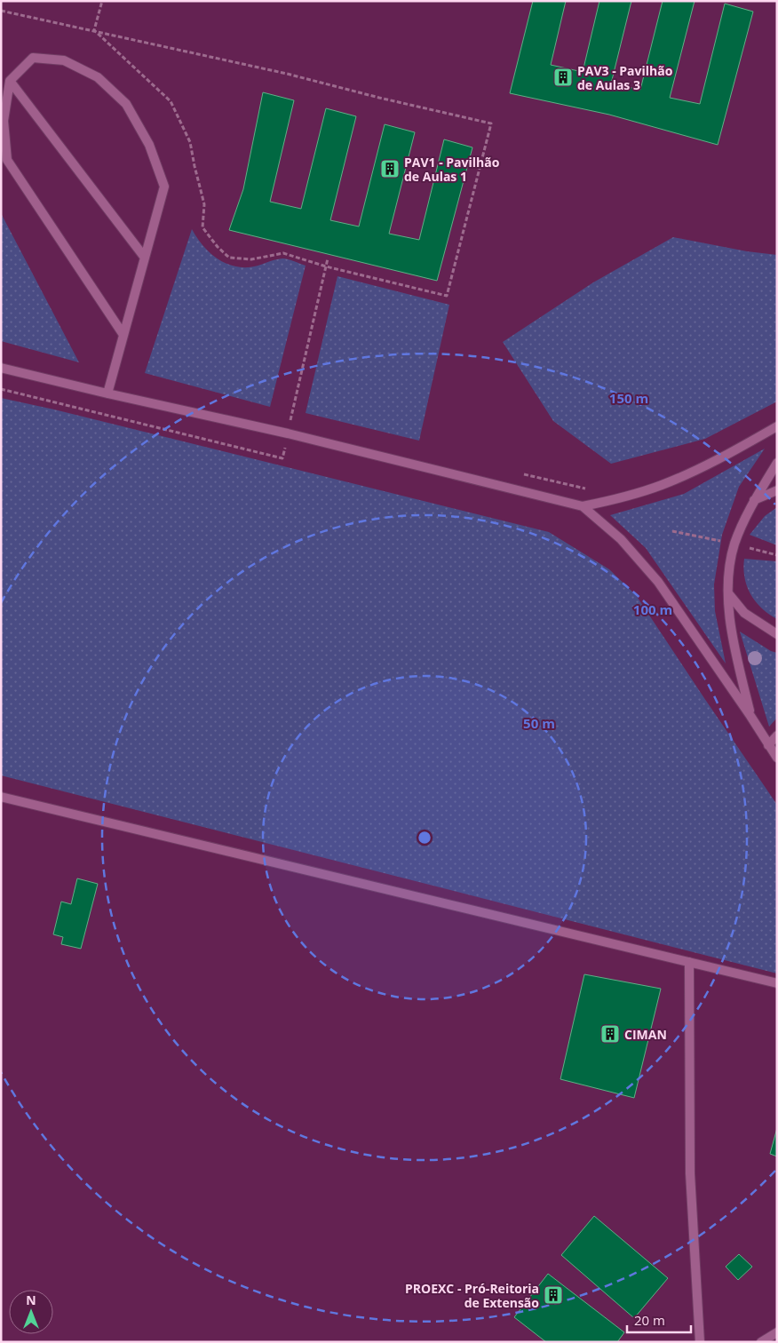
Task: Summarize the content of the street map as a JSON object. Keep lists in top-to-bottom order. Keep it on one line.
{"places":{"building":["PAV3 - Pavilhão de Aulas 3","PAV1 - Pavilhão de Aulas 1","CIMAN","PROEXC - Pró-Reitoria de Extensão"]},"scale_bar":"20 m","north":"top","rings":["150 m","100 m","50 m"]}
